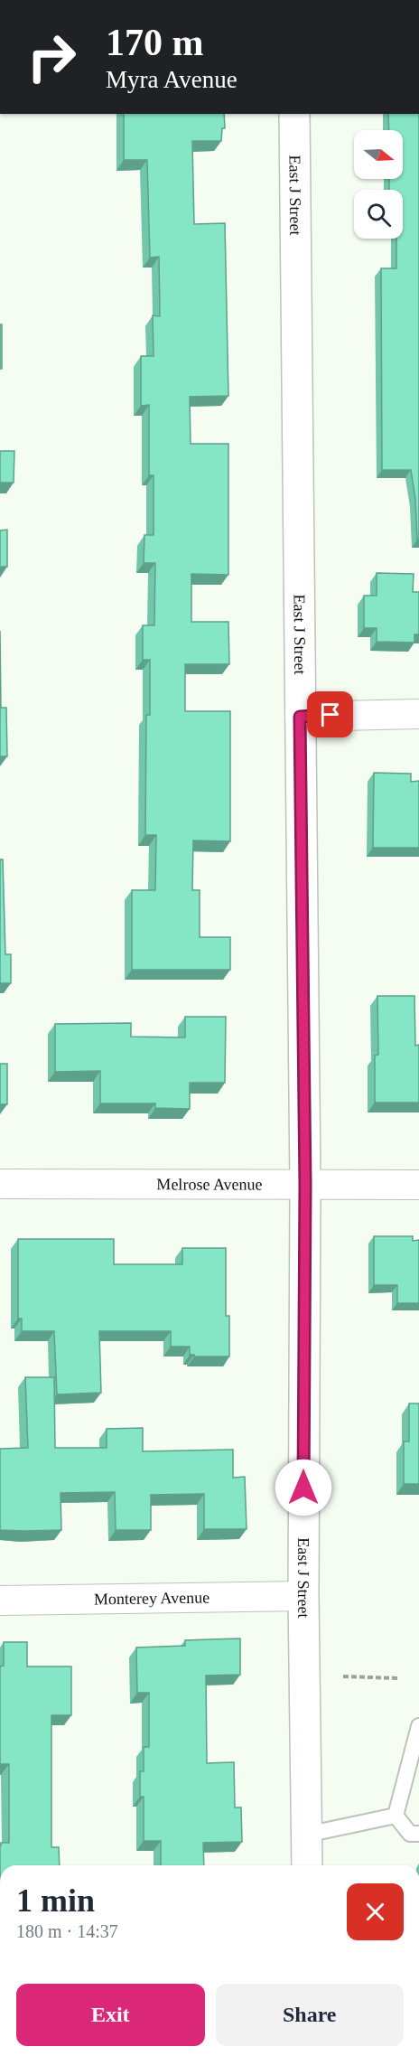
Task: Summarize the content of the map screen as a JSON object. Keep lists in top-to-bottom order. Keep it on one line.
{"streets":{"street":["East J Street","Melrose Avenue","Monterey Avenue"]},"crossings":[["East J Street","Melrose Avenue"],["East J Street","Monterey Avenue"]],"north":"right","page":{"turn":["170 m","Myra Avenue"],"heading":["1 min","180 m · 14:37"],"buttons":["Exit","Share"]}}
